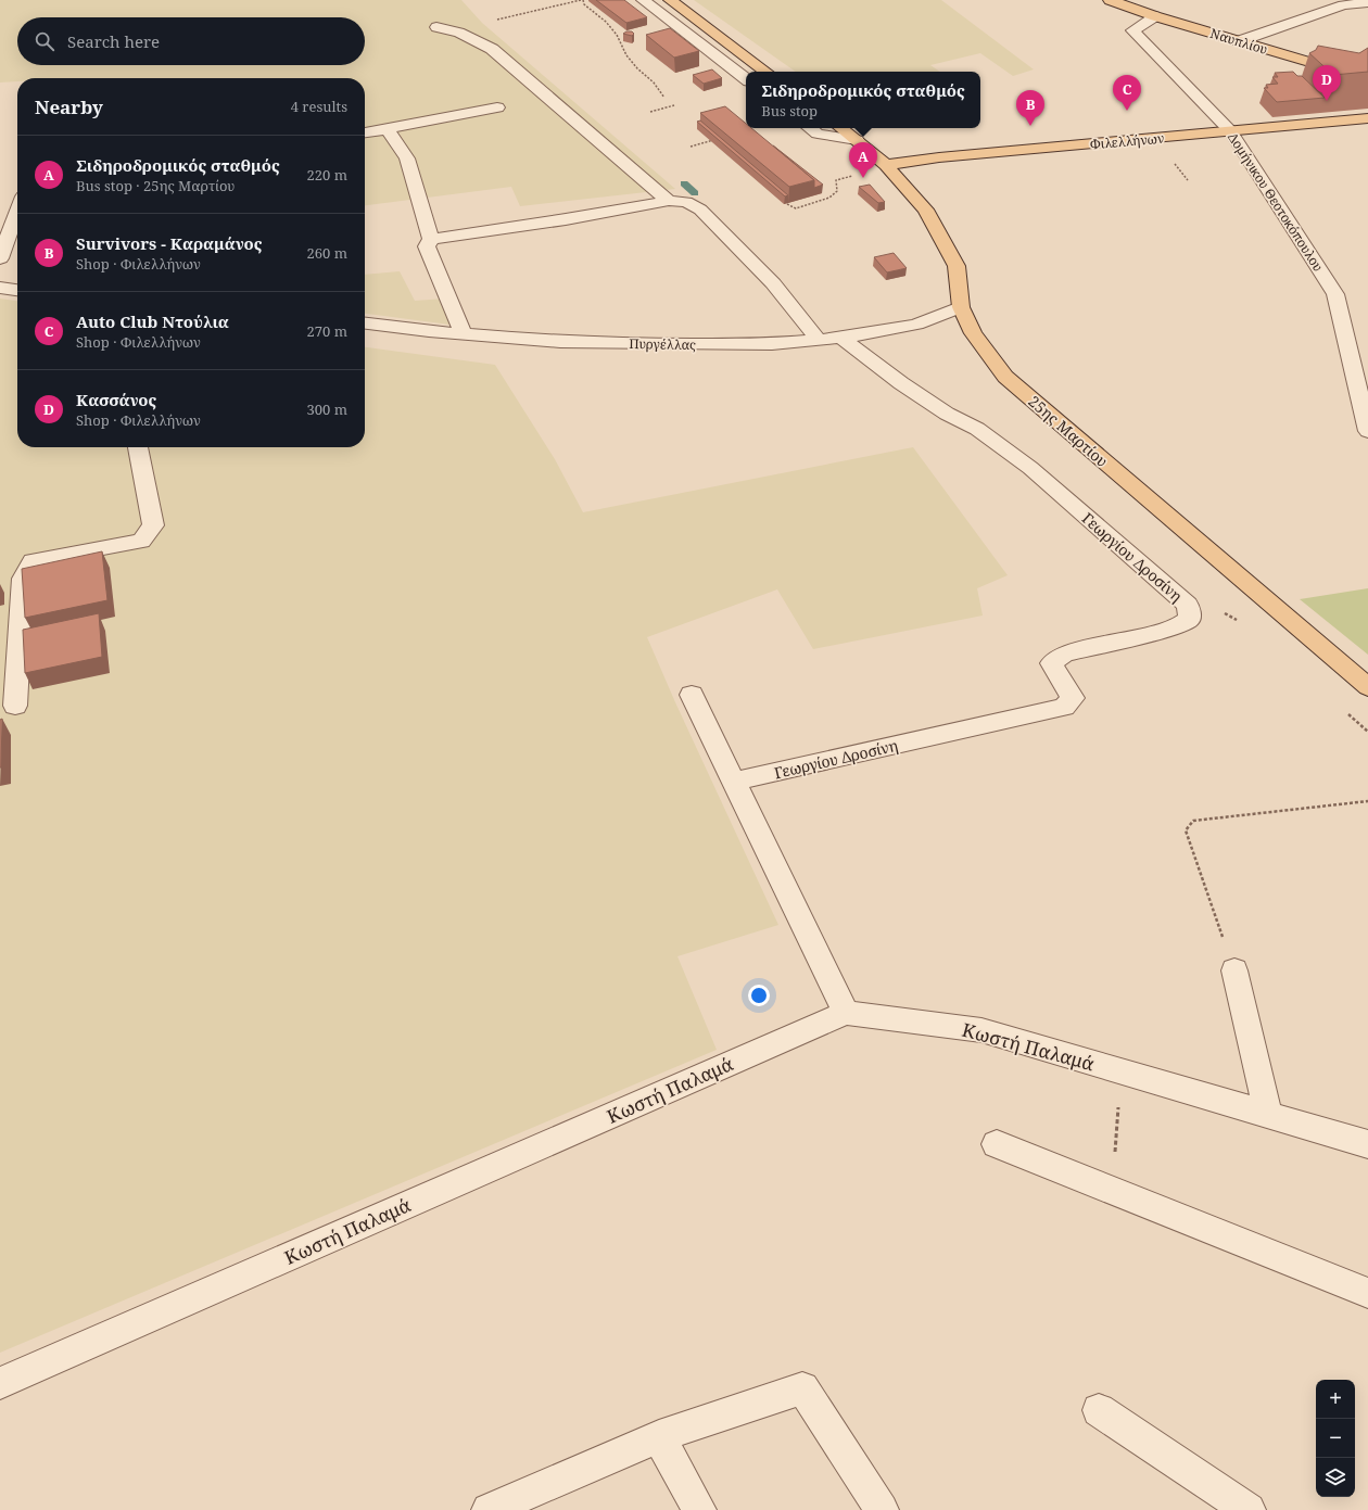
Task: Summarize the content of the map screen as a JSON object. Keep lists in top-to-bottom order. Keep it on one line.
{"streets":{"main road":["Ναυπλίου","Φιλελλήνων","25ης Μαρτίου"],"street":["Δομήνικου Θεοτοκόπουλου","Πυργέλλας","Γεωργίου Δροσίνη","Κωστή Παλαμά"]},"crossings":[["Ναυπλίου","Δομήνικου Θεοτοκόπουλου"],["Φιλελλήνων","Δομήνικου Θεοτοκόπουλου"],["Φιλελλήνων","25ης Μαρτίου"],["Πυργέλλας","25ης Μαρτίου"],["Πυργέλλας","Γεωργίου Δροσίνη"]],"page":{"search":"Search here","pins":["D","C","B","A"],"popup":["Σιδηροδρομικός σταθμός","Bus stop"],"heading":["Nearby","4 results"],"list":[{"mark":"A","name":"Σιδηροδρομικός σταθμός","note":"Bus stop · 25ης Μαρτίου","value":"220 m"},{"mark":"B","name":"Survivors - Καραμάνος","note":"Shop · Φιλελλήνων","value":"260 m"},{"mark":"C","name":"Auto Club Ντούλια","note":"Shop · Φιλελλήνων","value":"270 m"},{"mark":"D","name":"Κασσάνος","note":"Shop · Φιλελλήνων","value":"300 m"}],"map_buttons":["+","−"]}}
